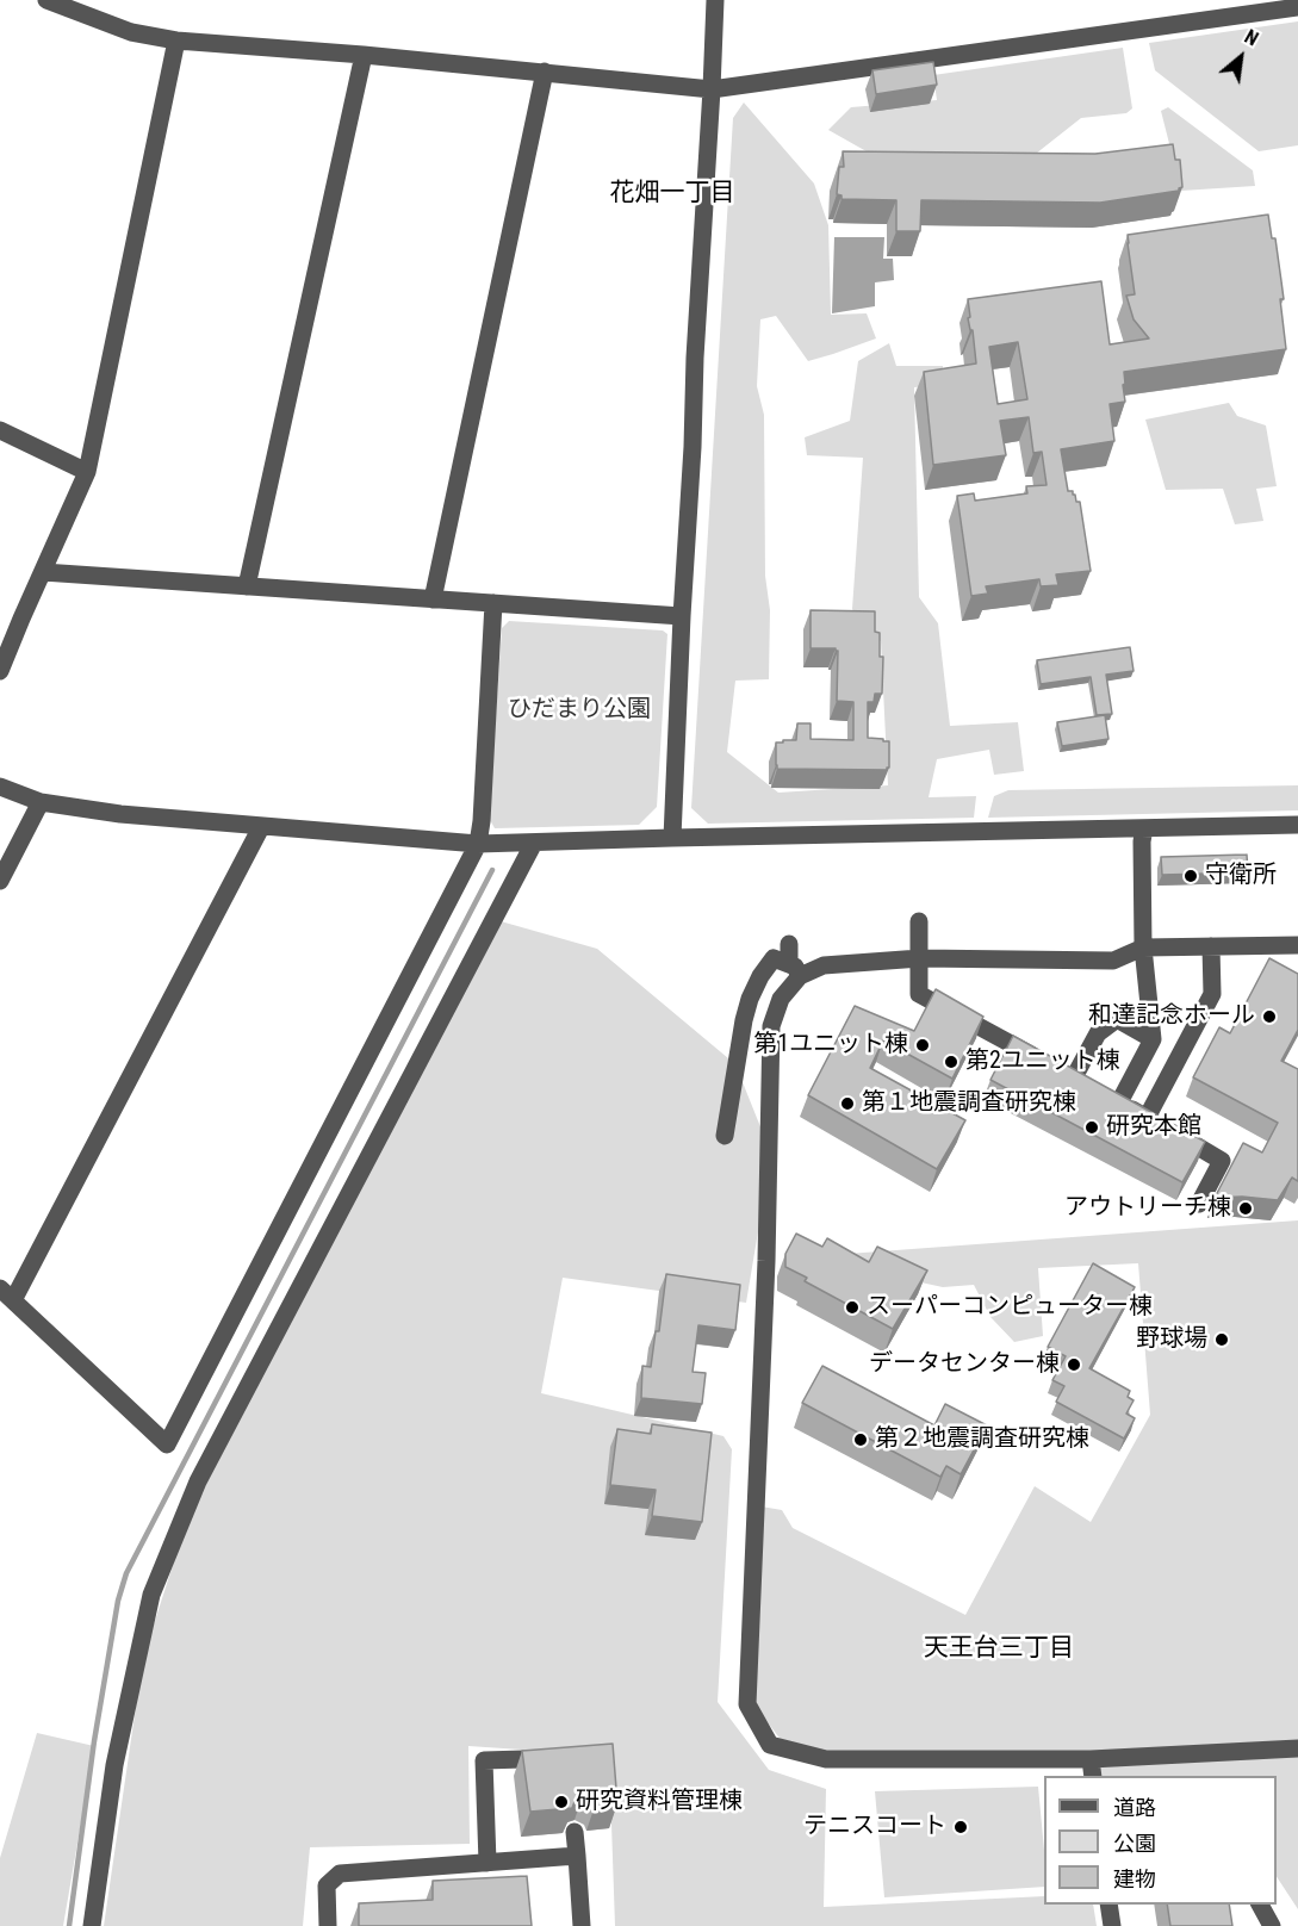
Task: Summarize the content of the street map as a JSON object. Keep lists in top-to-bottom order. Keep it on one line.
{"districts":["花畑一丁目","天王台三丁目"],"parks":["ひだまり公園"],"places":["守衛所","和達記念ホール","第1ユニット棟","第2ユニット棟","第１地震調査研究棟","研究本館","アウトリーチ棟","スーパーコンピューター棟","野球場","データセンター棟","第２地震調査研究棟","研究資料管理棟","テニスコート"],"legend":["道路","公園","建物"],"north":"top right"}
